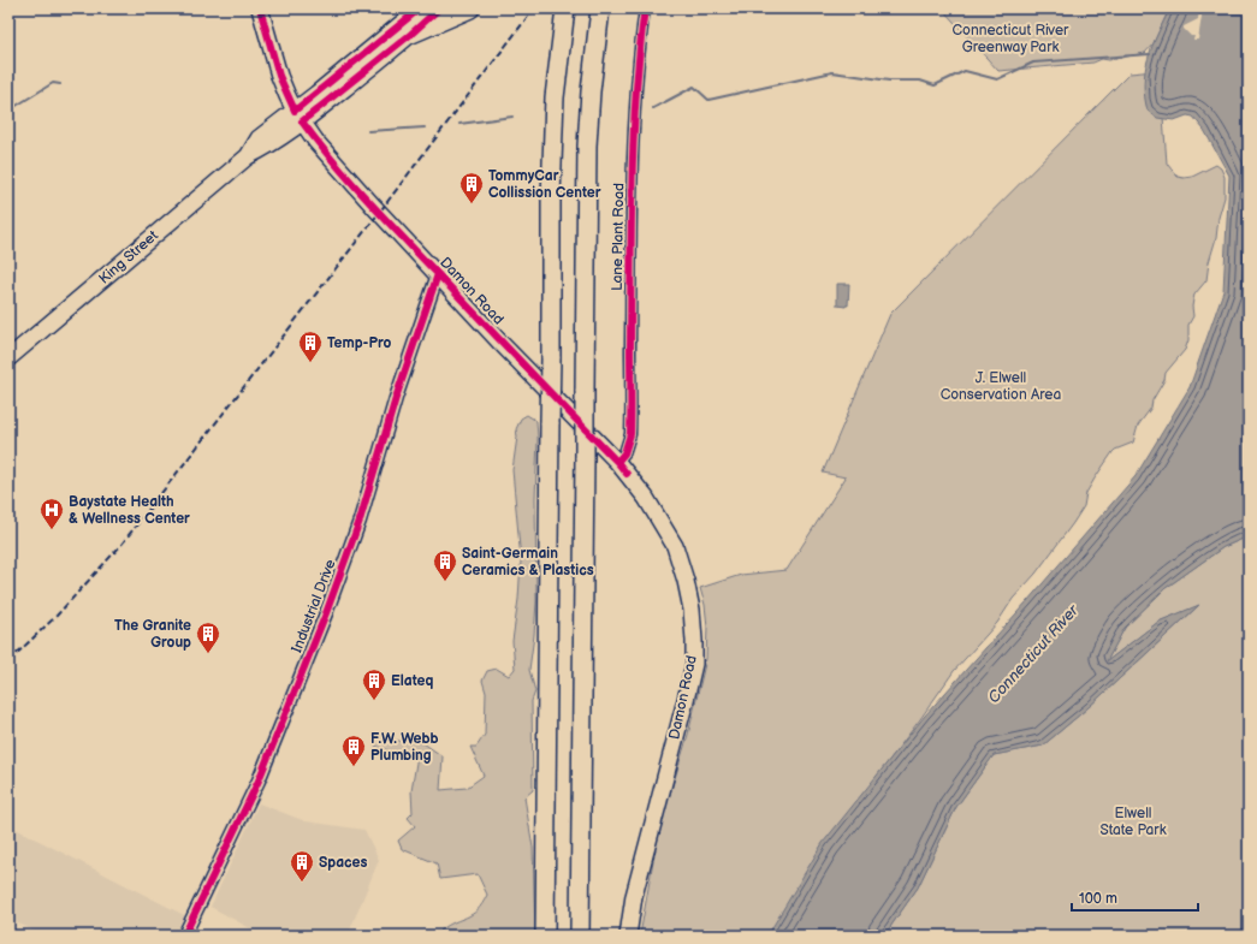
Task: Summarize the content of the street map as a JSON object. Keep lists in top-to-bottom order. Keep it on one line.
{"streets":{"main road":["King Street","Damon Road"],"street":["Lane Plant Road","Industrial Drive"]},"crossings":[["Lane Plant Road","Damon Road"],["King Street","Damon Road"],["Damon Road","Industrial Drive"]],"water":["Connecticut River"],"parks":["Connecticut River Greenway Park","J. Elwell Conservation Area","Elwell State Park"],"places":{"building":["TommyCar Collission Center","Temp-Pro","Saint-Germain Ceramics & Plastics","The Granite Group","Elateq","F.W. Webb Plumbing","Spaces"],"hospital":["Baystate Health & Wellness Center"]},"scale_bar":"100 m"}
